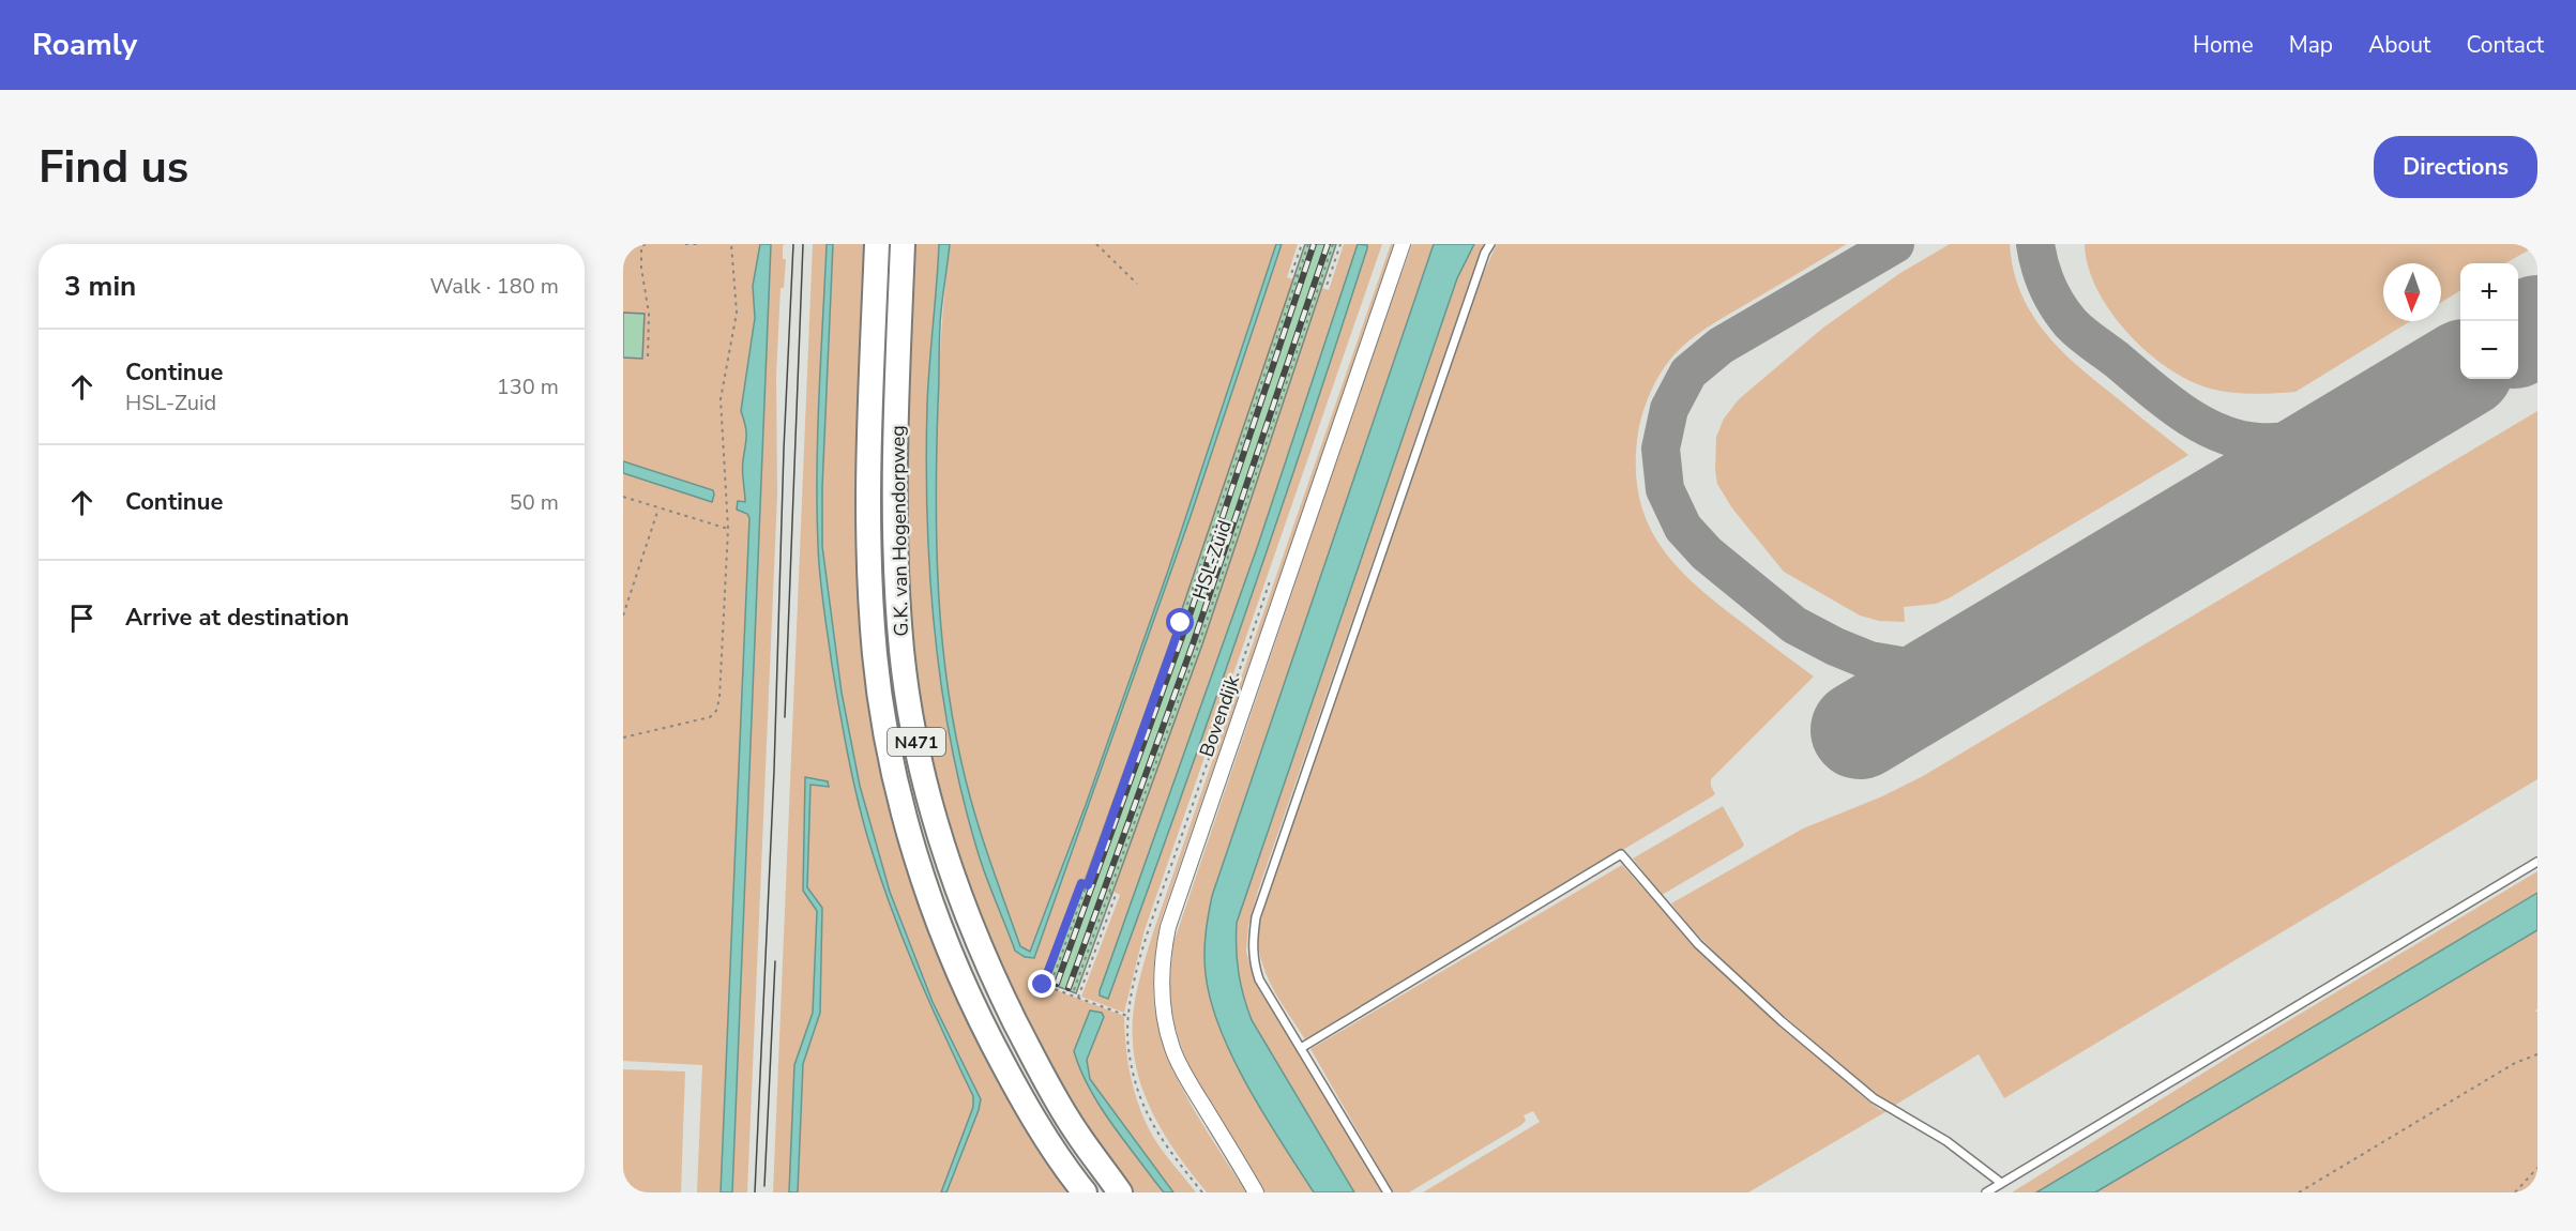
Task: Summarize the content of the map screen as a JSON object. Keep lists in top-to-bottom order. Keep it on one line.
{"streets":{"main road":["G.K. van Hogendorpweg","N471"],"street":["Bovendijk"],"path":["HSL-Zuid"]},"north":"bottom","page":{"header":"Roamly","nav":["Home","Map","About","Contact"],"buttons":"Directions","title":"Find us","heading":["3 min","Walk · 180 m"],"map_buttons":["+","−"],"list":[["Continue","HSL-Zuid","130 m"],["Continue","50 m"],"Arrive at destination"]}}
